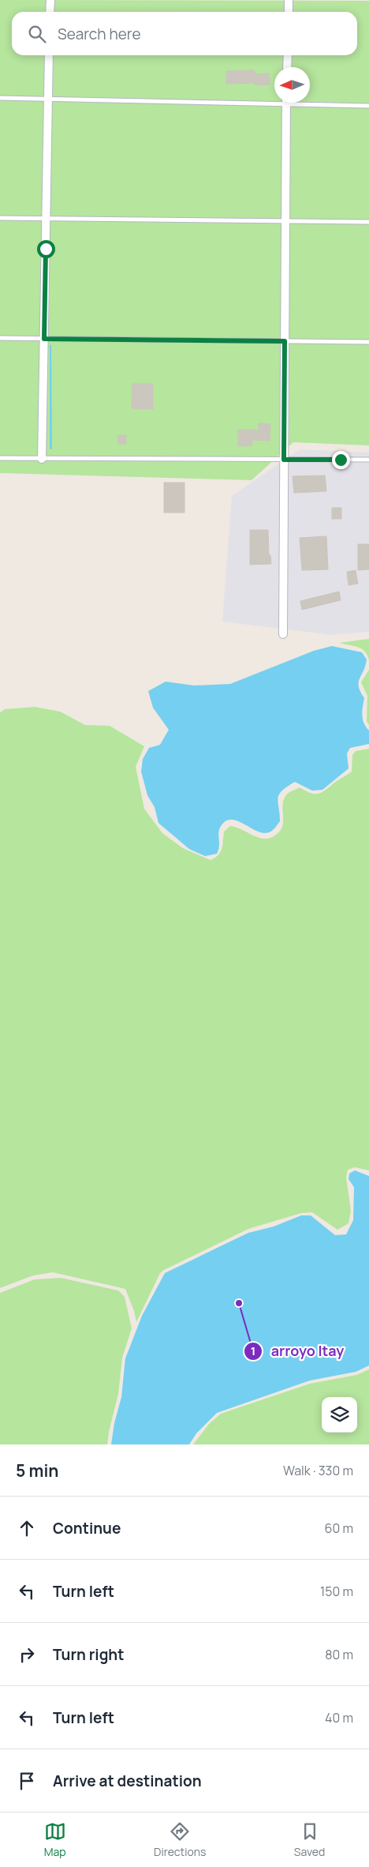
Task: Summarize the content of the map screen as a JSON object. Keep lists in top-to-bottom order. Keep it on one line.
{"places":["arroyo Itay"],"north":"left","page":{"search":"Search here","heading":["5 min","Walk · 330 m"],"list":[["Continue","60 m"],["Turn left","150 m"],["Turn right","80 m"],["Turn left","40 m"],"Arrive at destination"],"nav":["Map","Directions","Saved"]}}
